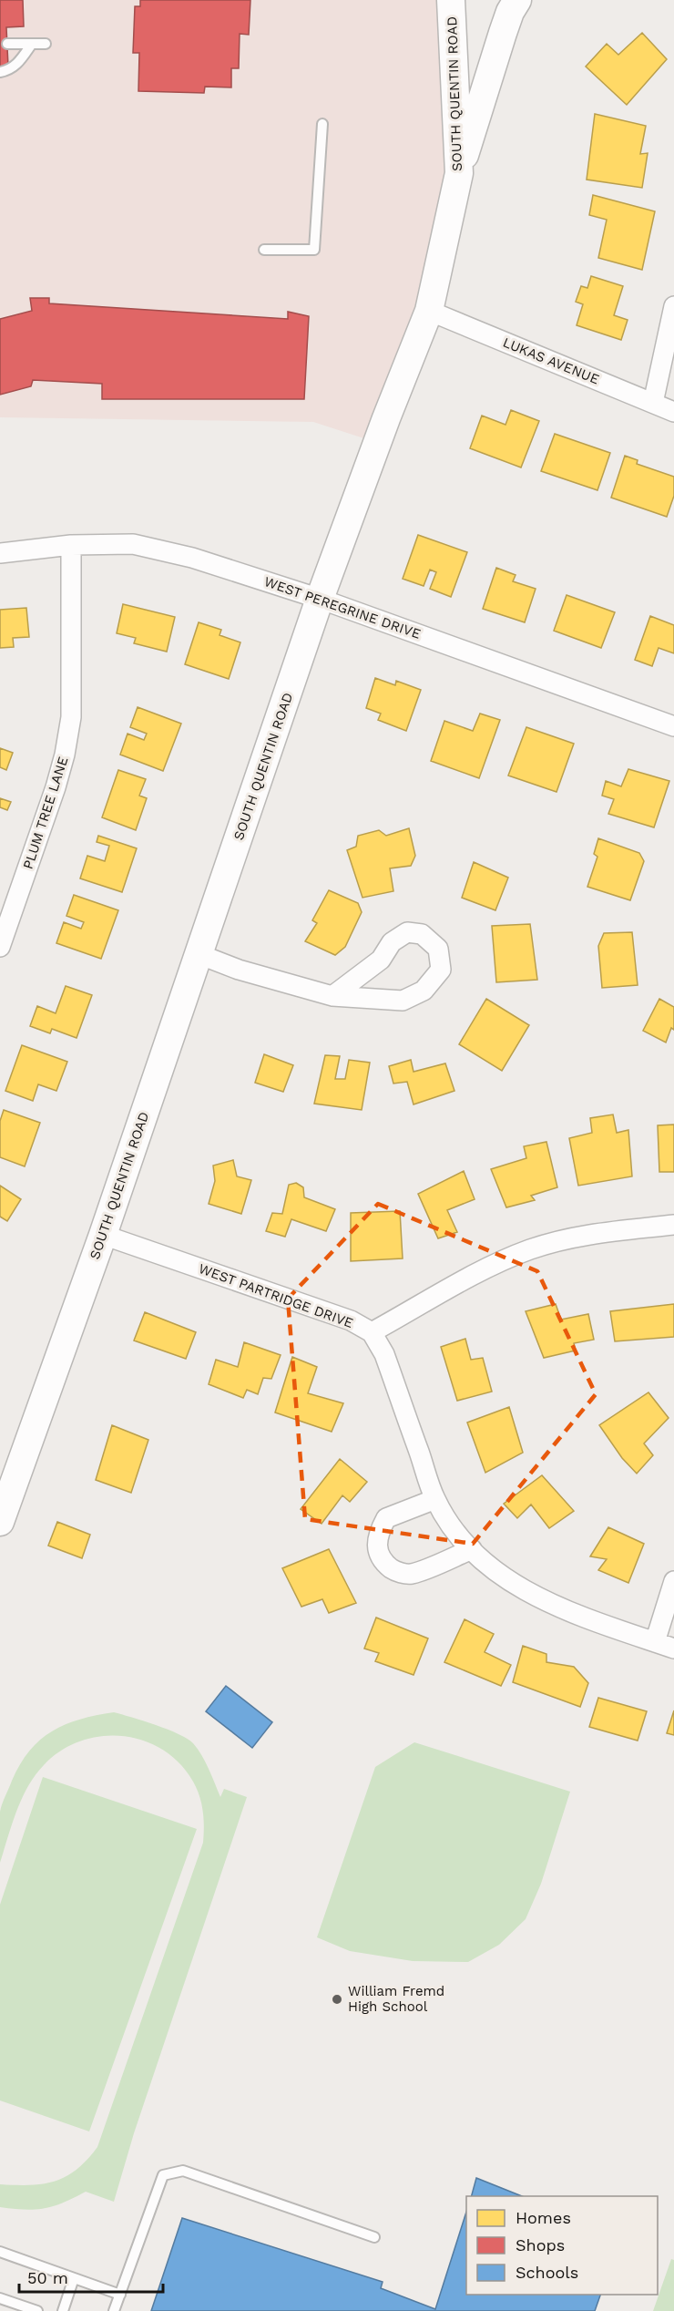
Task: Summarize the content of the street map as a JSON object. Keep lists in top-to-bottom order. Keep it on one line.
{"streets":{"main road":["SOUTH QUENTIN ROAD"],"street":["LUKAS AVENUE","WEST PEREGRINE DRIVE","PLUM TREE LANE","WEST PARTRIDGE DRIVE"]},"crossings":[["SOUTH QUENTIN ROAD","LUKAS AVENUE"],["SOUTH QUENTIN ROAD","WEST PEREGRINE DRIVE"],["SOUTH QUENTIN ROAD","WEST PARTRIDGE DRIVE"],["WEST PEREGRINE DRIVE","PLUM TREE LANE"]],"places":["William Fremd High School"],"legend":["Homes","Shops","Schools"],"scale_bar":"50 m"}
